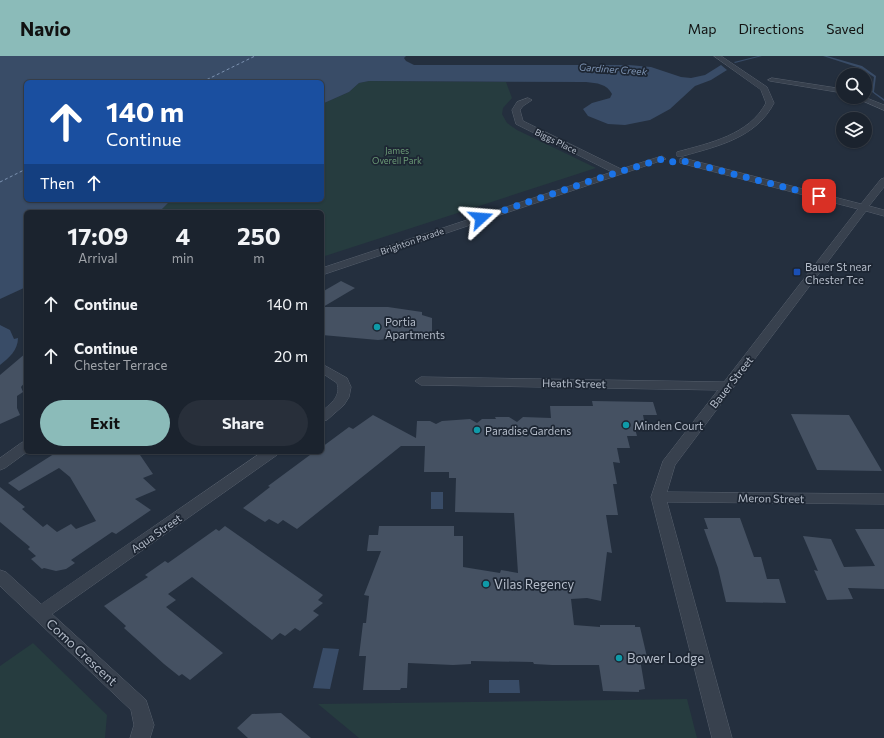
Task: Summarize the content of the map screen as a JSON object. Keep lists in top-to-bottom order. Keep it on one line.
{"streets":{"street":["Biggs Place","Brighton Parade","Bauer Street","Heath Street","Meron Street","Aqua Street","Como Crescent"]},"crossings":[["Biggs Place","Brighton Parade"],["Bauer Street","Heath Street"],["Bauer Street","Meron Street"],["Aqua Street","Como Crescent"]],"water":["Gardiner Creek"],"parks":["James Overell Park"],"places":{"transit":["Bauer St near Chester Tce"],"other":["Portia Apartments","Minden Court","Paradise Gardens","Vilas Regency","Bower Lodge"]},"page":{"header":"Navio","nav":["Map","Directions","Saved"],"turn":["140 m","Continue"],"then":"Then","eta":["17:09","Arrival","4","min","250","m"],"list":[{"name":"Continue","value":"140 m"},{"name":"Continue","note":"Chester Terrace","value":"20 m"}],"buttons":["Exit","Share"]}}
